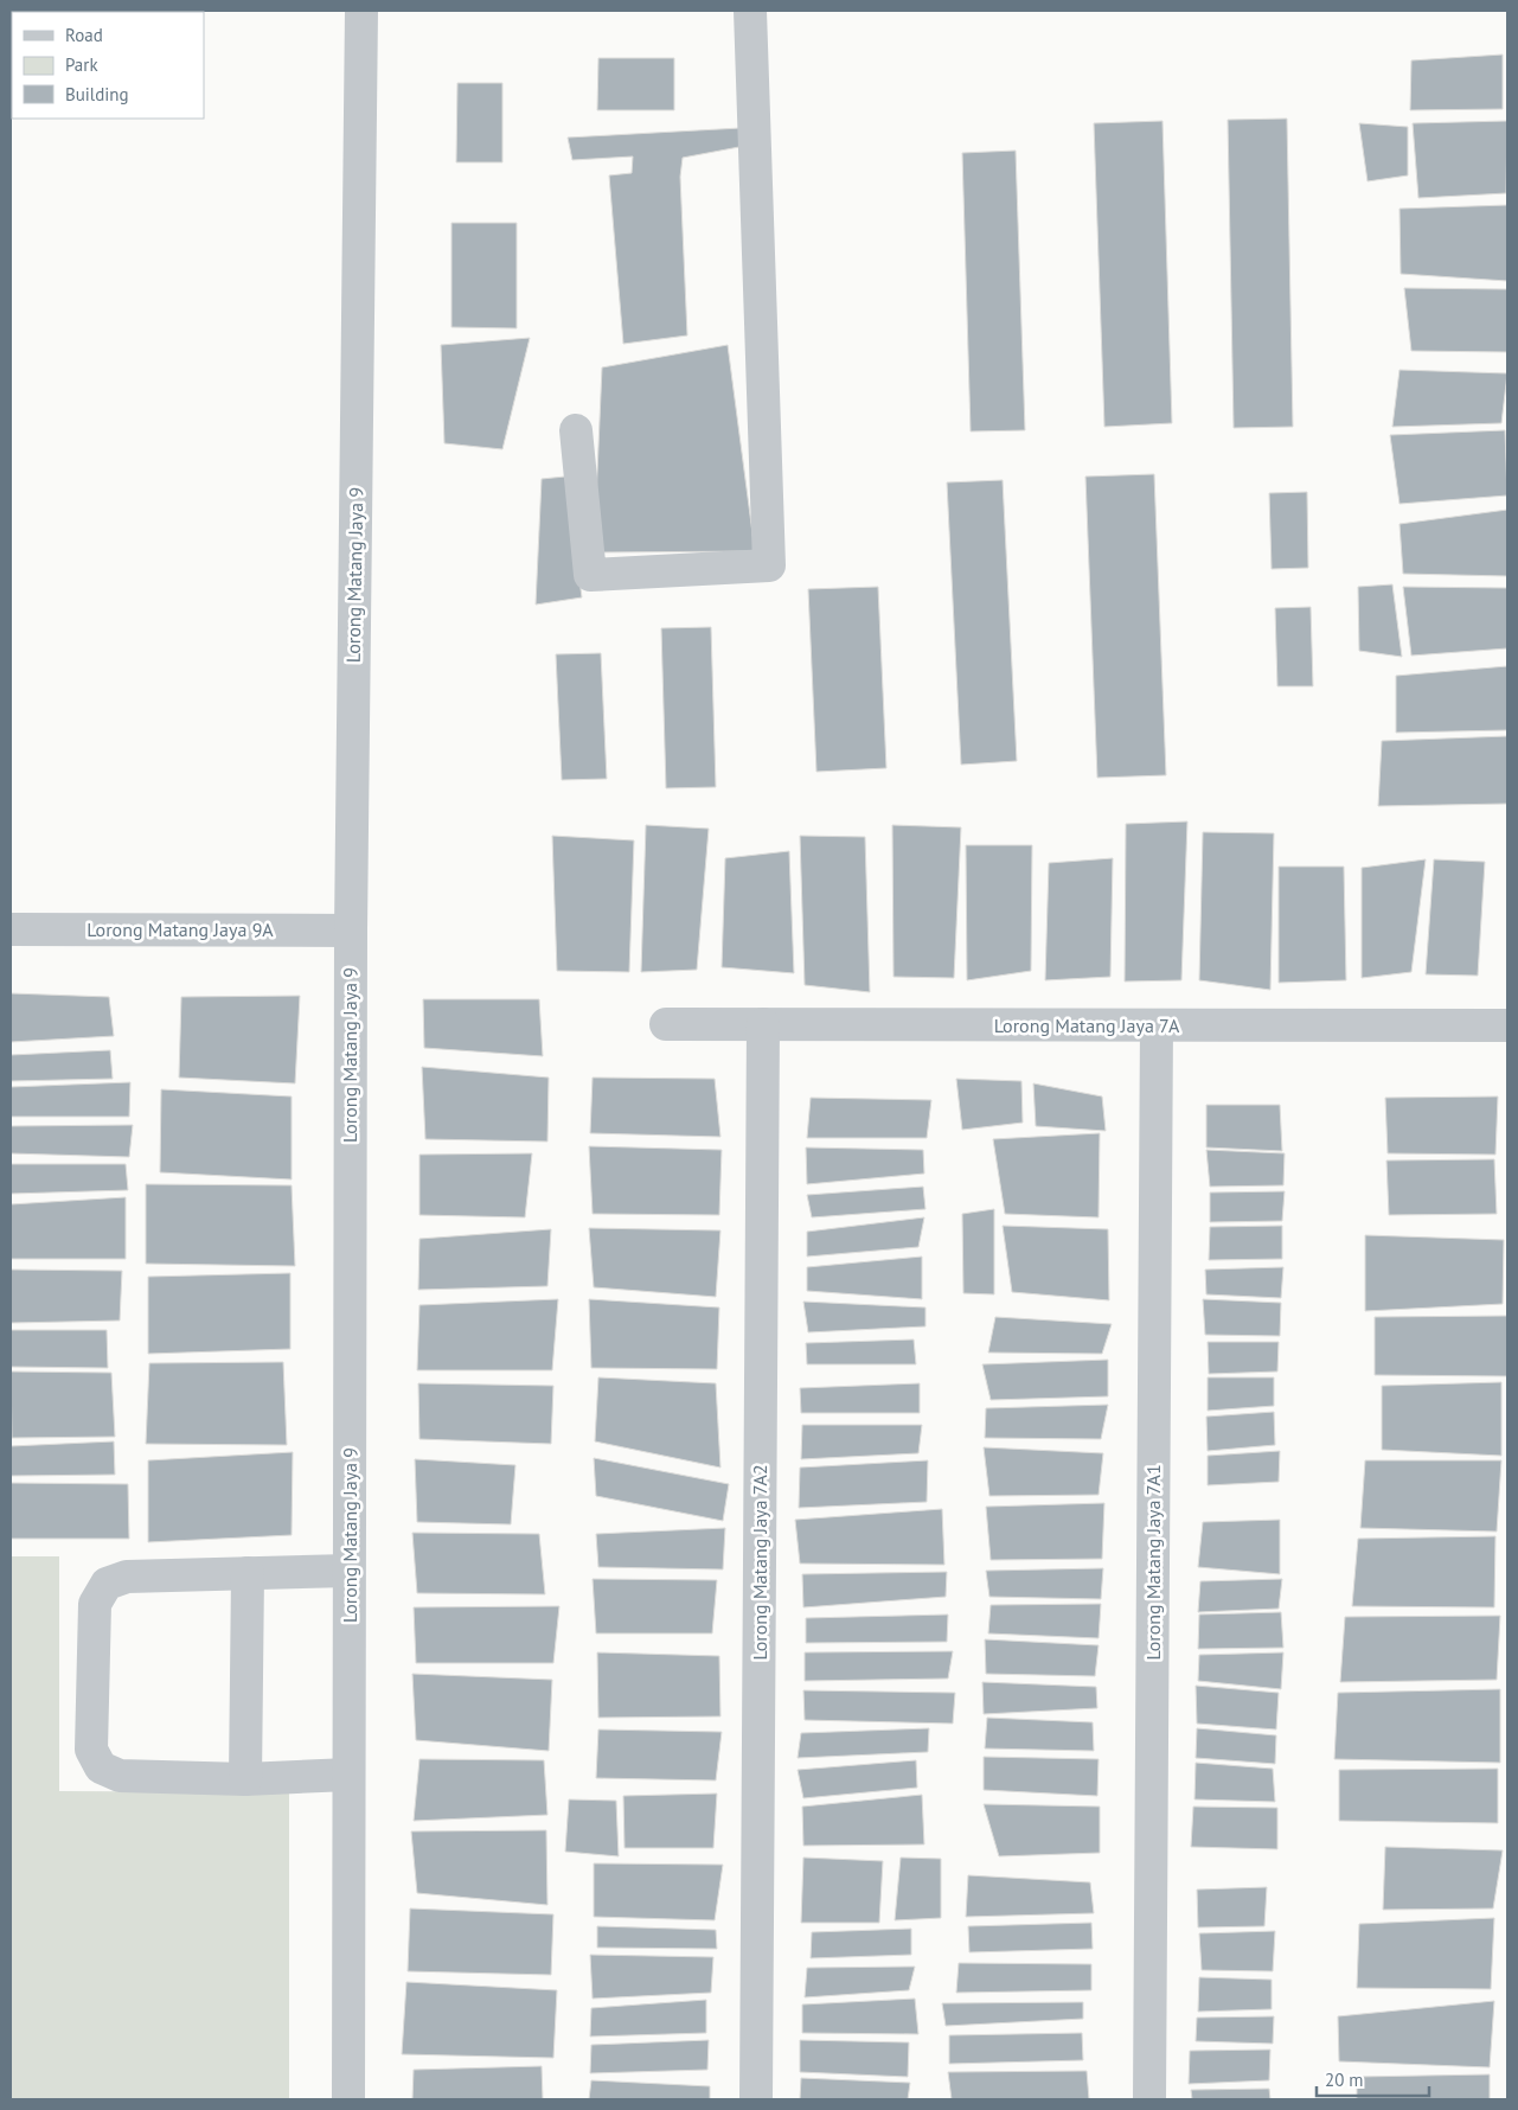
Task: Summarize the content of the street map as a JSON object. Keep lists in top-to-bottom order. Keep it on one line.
{"streets":{"street":["Lorong Matang Jaya 9","Lorong Matang Jaya 9A","Lorong Matang Jaya 7A","Lorong Matang Jaya 7A2","Lorong Matang Jaya 7A1"]},"crossings":[["Lorong Matang Jaya 9","Lorong Matang Jaya 9A"],["Lorong Matang Jaya 7A","Lorong Matang Jaya 7A2"],["Lorong Matang Jaya 7A","Lorong Matang Jaya 7A1"]],"legend":["Road","Park","Building"],"scale_bar":"20 m"}
